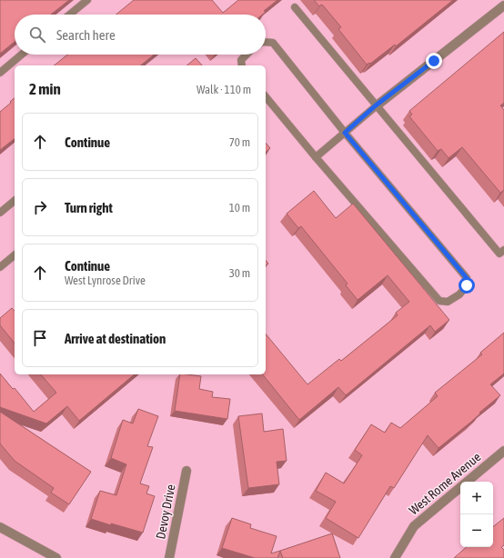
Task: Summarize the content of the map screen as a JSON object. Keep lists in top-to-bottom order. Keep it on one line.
{"streets":{"street":["West Rome Avenue","Devoy Drive"]},"page":{"search":"Search here","heading":["2 min","Walk · 110 m"],"list":[["Continue","70 m"],["Turn right","10 m"],["Continue","West Lynrose Drive","30 m"],"Arrive at destination"],"map_buttons":["+","−"]}}
